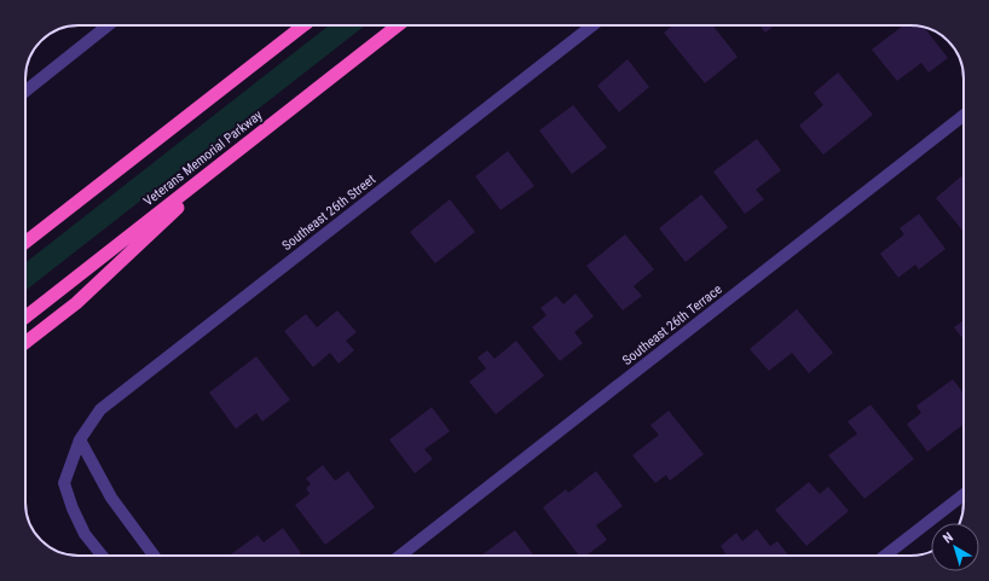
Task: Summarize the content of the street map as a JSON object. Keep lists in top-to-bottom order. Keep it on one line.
{"streets":{"highway":["Veterans Memorial Parkway"],"street":["Southeast 26th Street","Southeast 26th Terrace"]},"north":"top left"}
